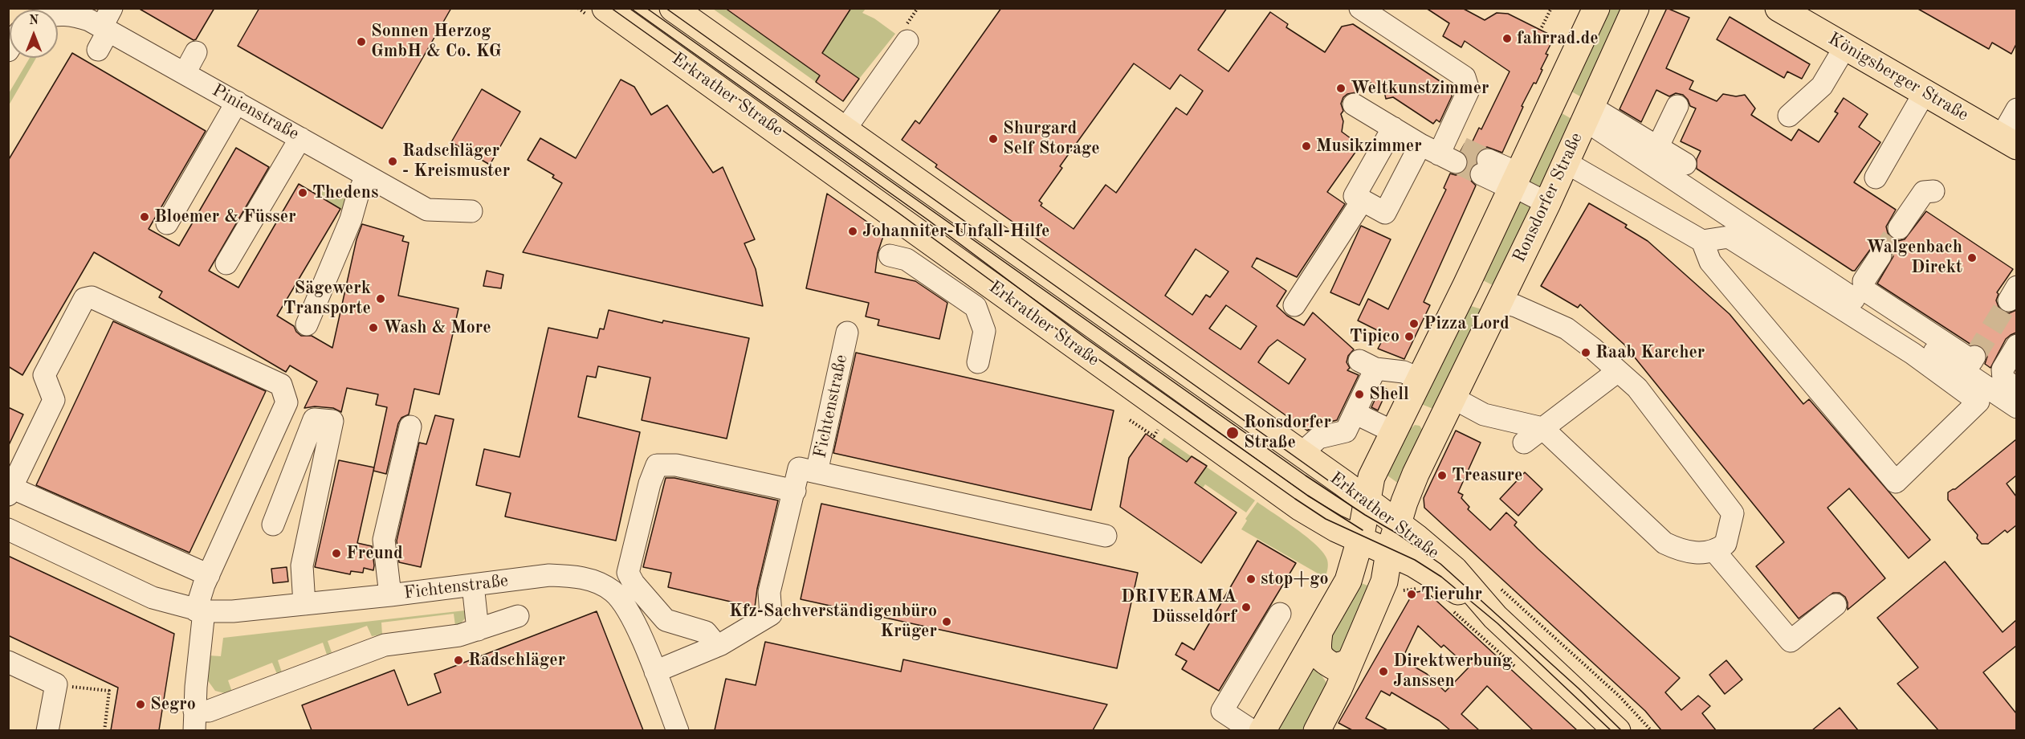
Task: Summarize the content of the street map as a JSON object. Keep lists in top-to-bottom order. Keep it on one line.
{"streets":{"main road":["Königsberger Straße","Erkrather Straße","Ronsdorfer Straße"],"street":["Pinienstraße","Fichtenstraße"]},"crossings":[["Erkrather Straße","Ronsdorfer Straße"]],"places":["fahrrad.de","Sonnen Herzog GmbH & Co. KG","Weltkunstzimmer","Shurgard Self Storage","Musikzimmer","Radschläger - Kreismuster","Thedens","Bloemer & Füsser","Johanniter-Unfall-Hilfe","Walgenbach Direkt","Sägewerk Transporte","Pizza Lord","Wash & More","Tipico","Raab Karcher","Shell","Ronsdorfer Straße","Treasure","Freund","stop+go","Tieruhr","DRIVERAMA Düsseldorf","Kfz-Sachverständigenbüro Krüger","Radschläger","Direktwerbung Janssen","Segro"],"north":"top"}
